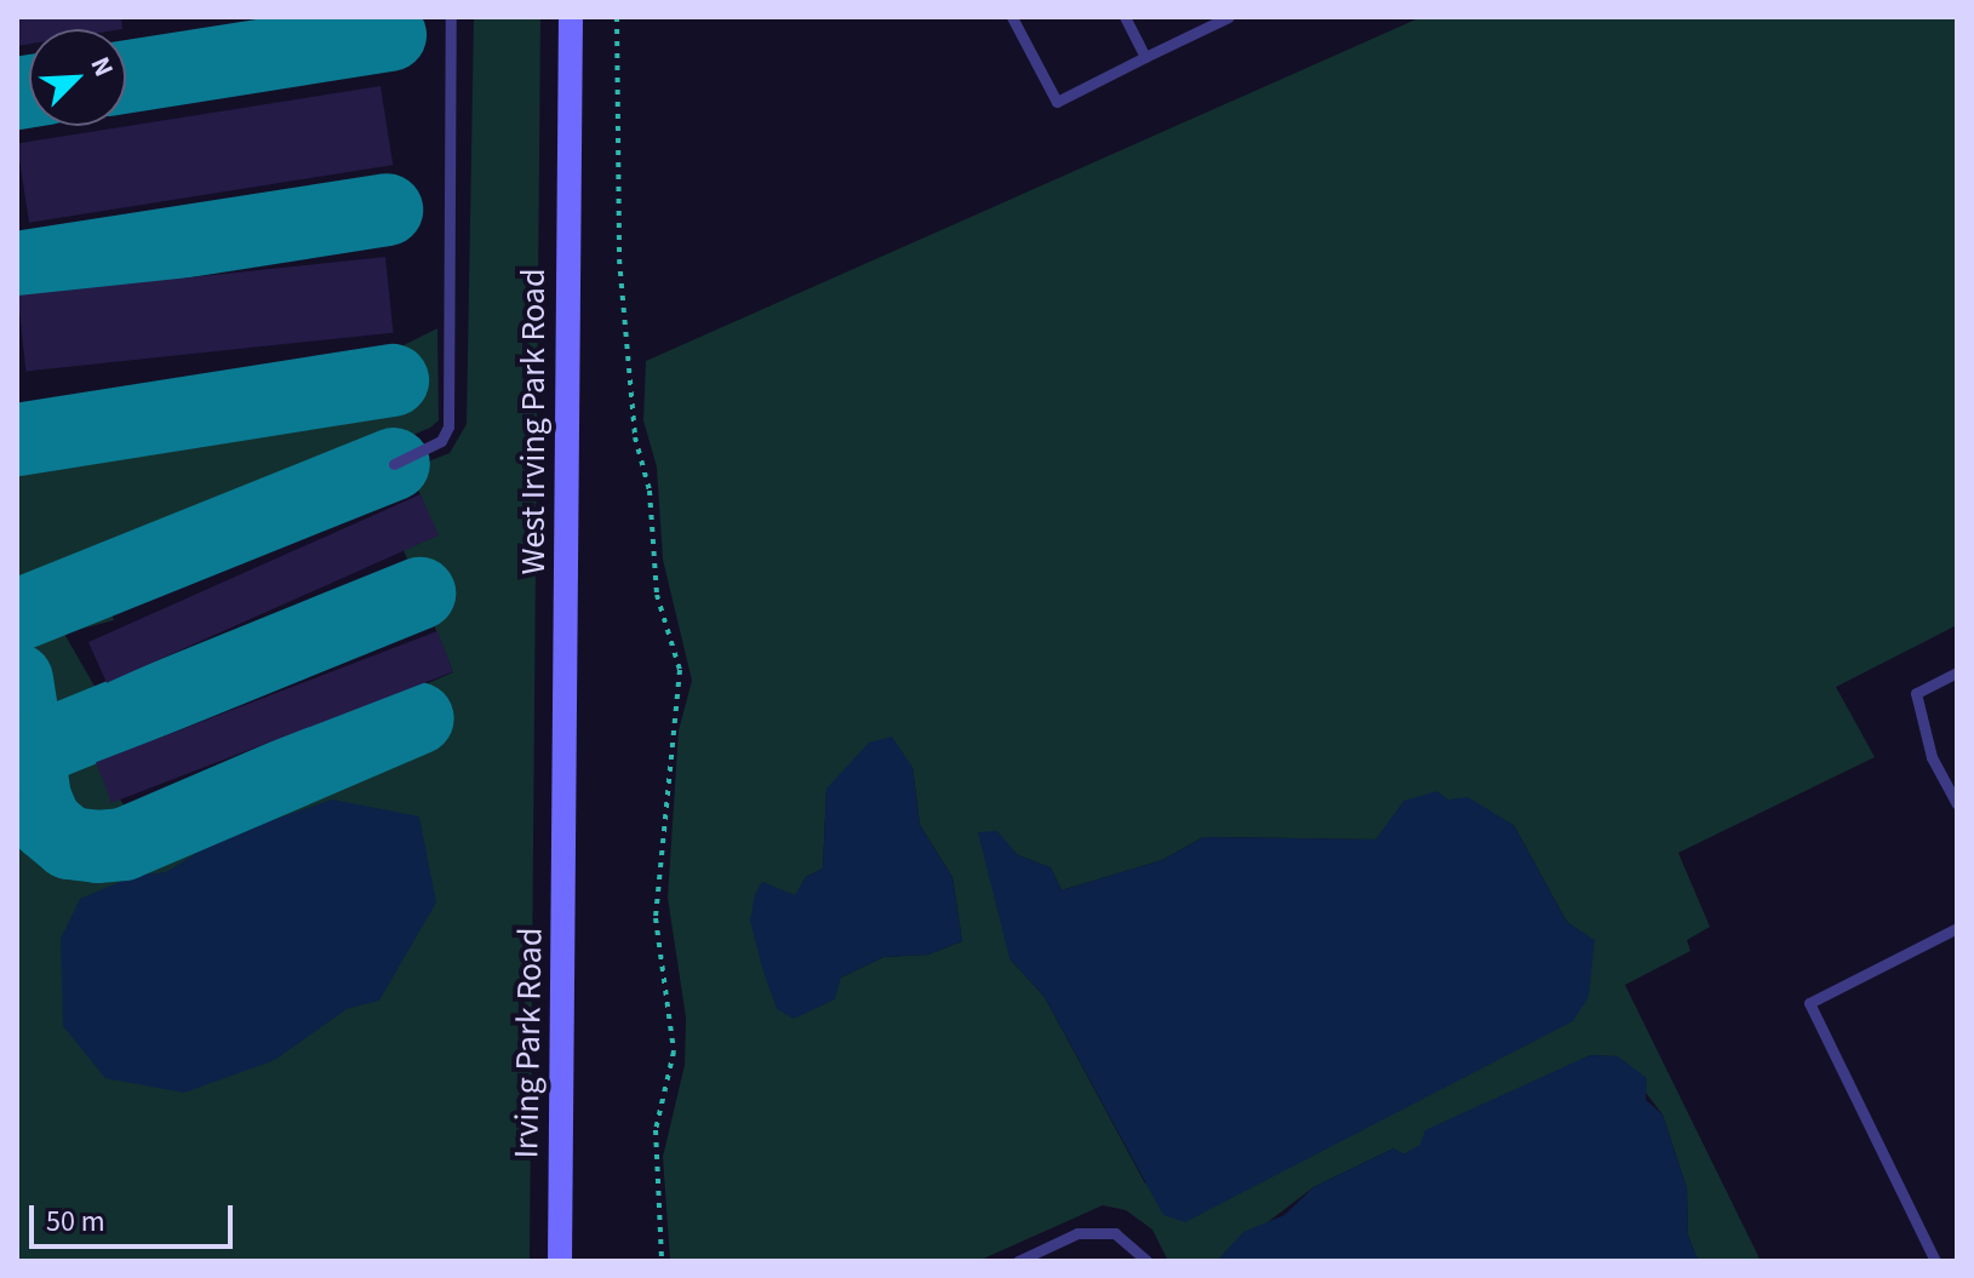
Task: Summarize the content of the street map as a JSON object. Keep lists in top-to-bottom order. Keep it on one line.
{"streets":{"main road":["West Irving Park Road","Irving Park Road"]},"crossings":[["West Irving Park Road","Irving Park Road"]],"scale_bar":"50 m","north":"top right"}
